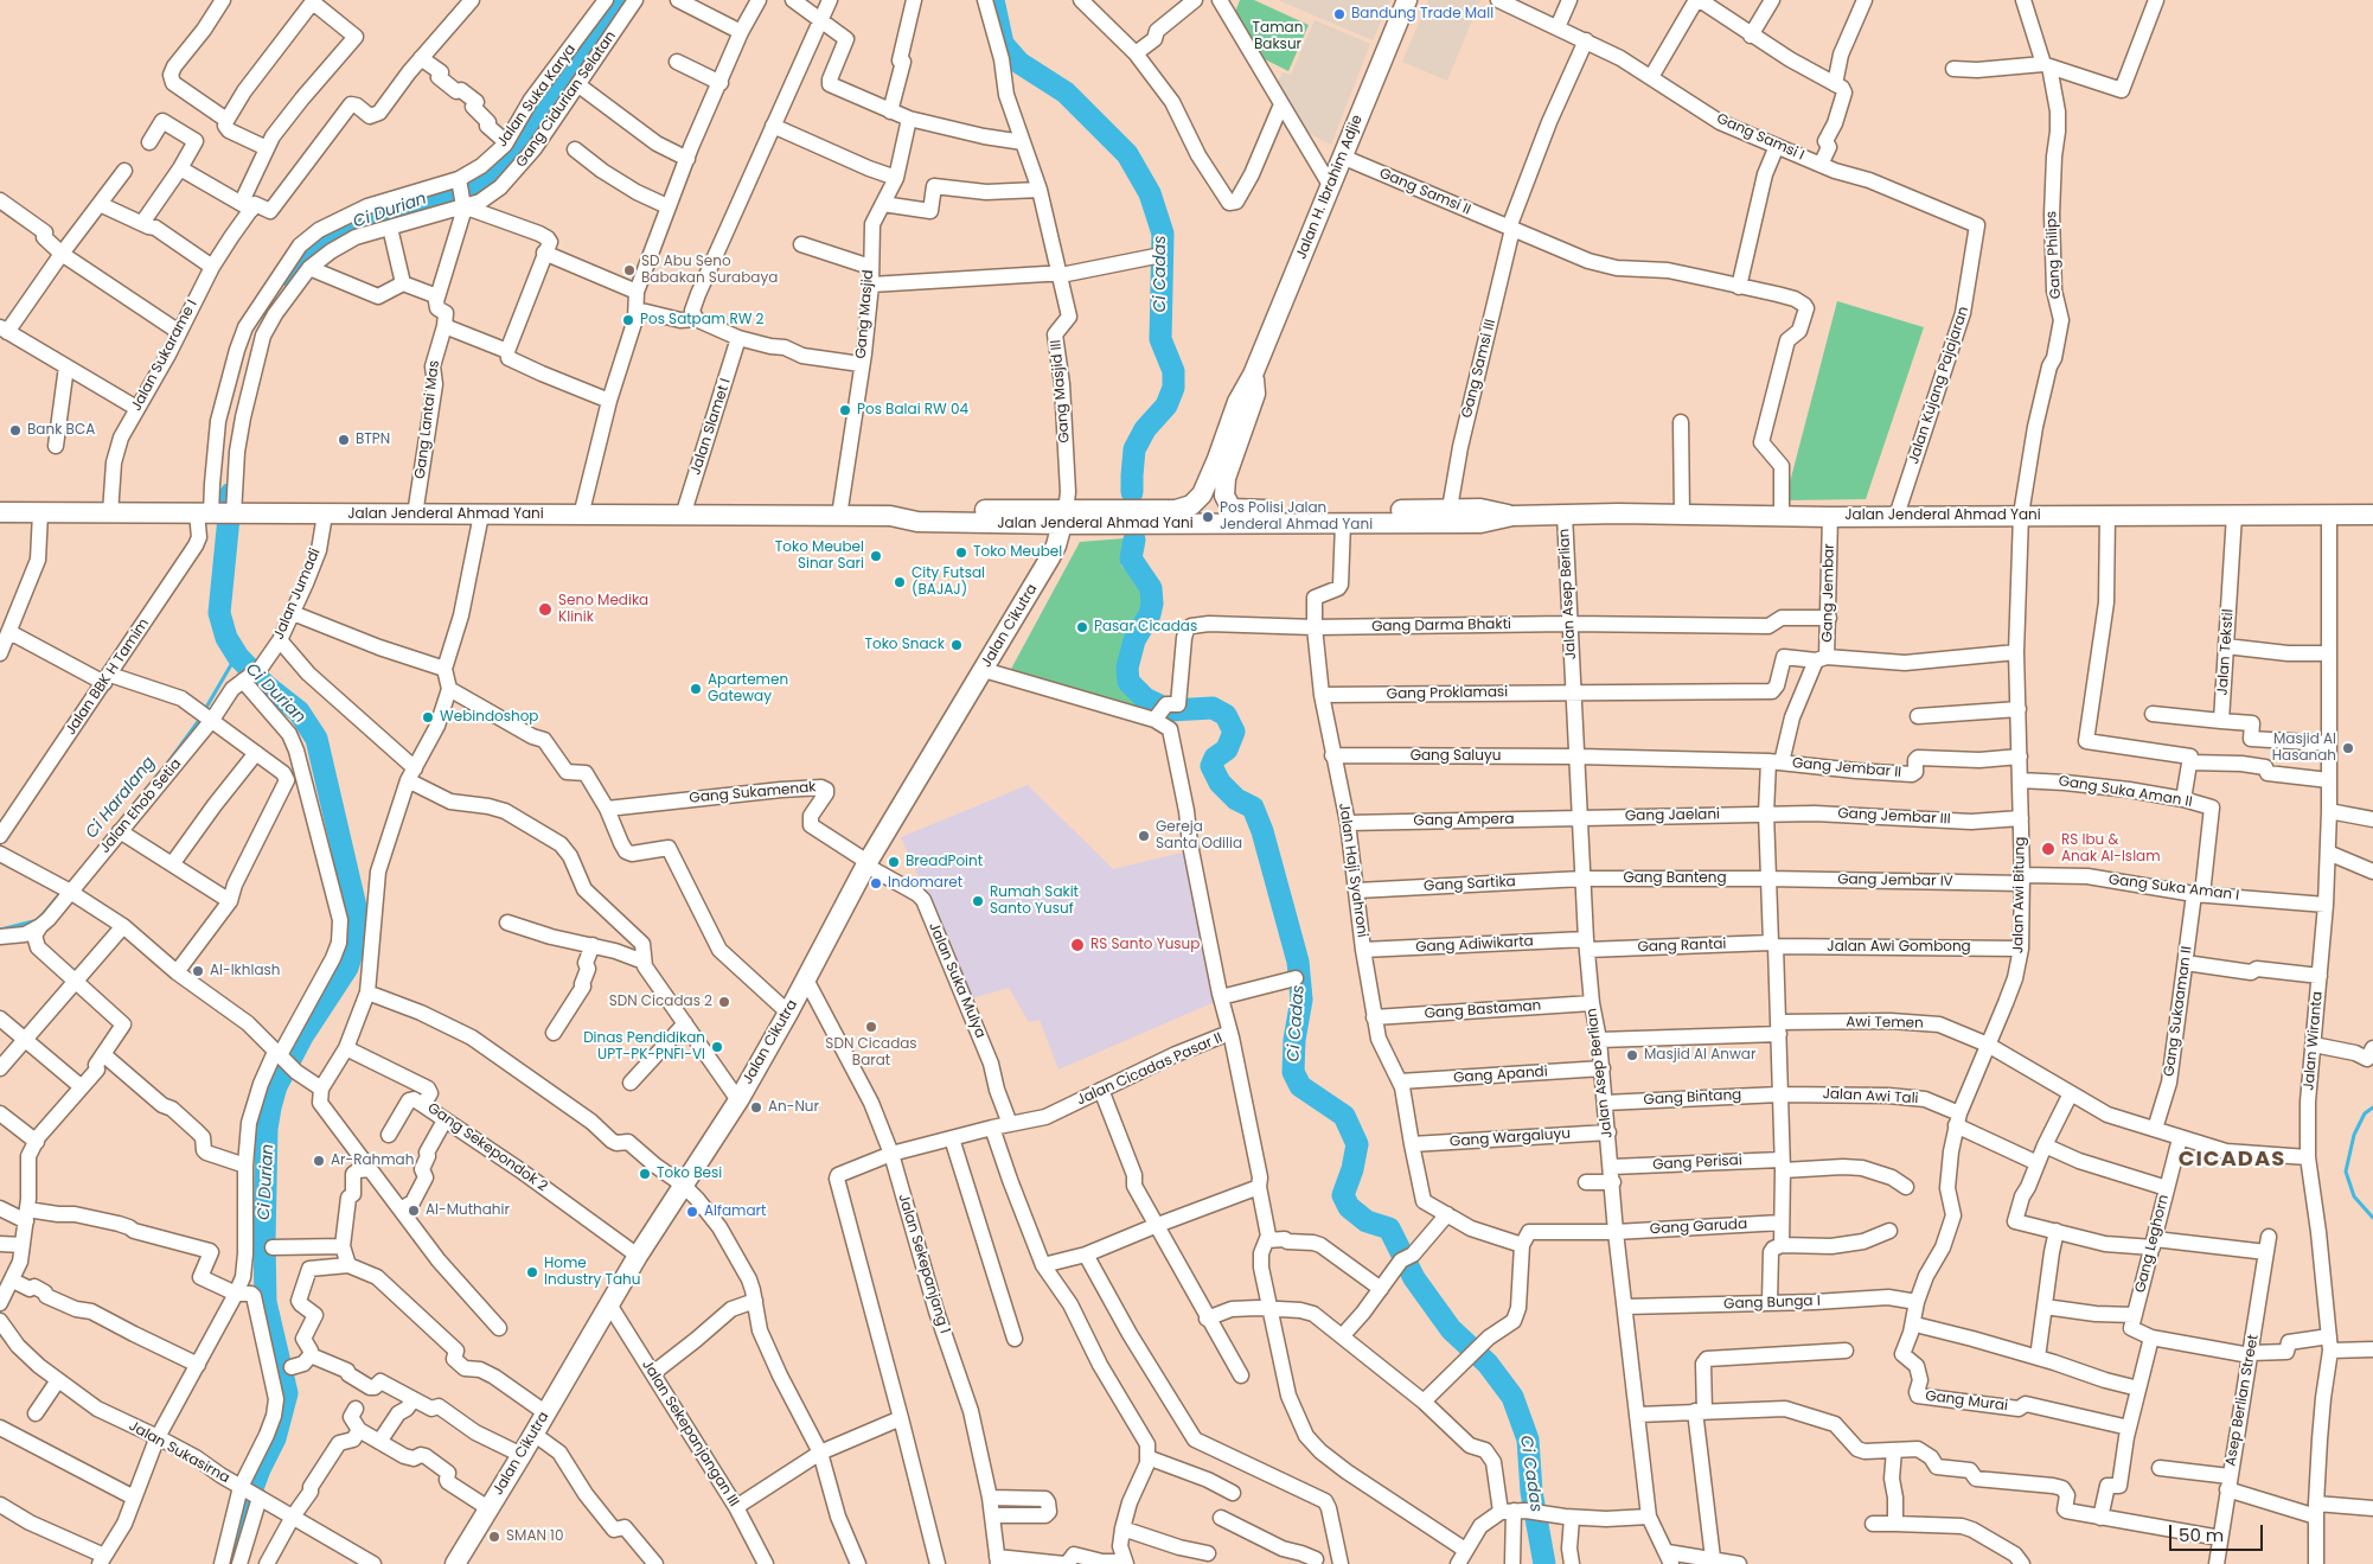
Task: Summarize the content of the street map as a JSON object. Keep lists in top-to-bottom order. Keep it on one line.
{"streets":{"main road":["Jalan H. Ibrahim Adjie","Jalan Jenderal Ahmad Yani","Jalan Cikutra"],"street":["Jalan Suka Karya","Gang Cidurian Selatan","Gang Samsi I","Gang Samsi II","Gang Philips","Gang Masjid","Jalan Sukarame I","Gang Samsi III","Jalan Kujang Pajajaran","Gang Masjid III","Gang Lantai Mas","Jalan Slamet I","Gang Jembar","Jalan Jumadi","Jalan Asep Berlian","Gang Darma Bhakti","Jalan Tekstil","Jalan BBK H Tamim","Gang Proklamasi","Gang Saluyu","Gang Jembar II","Gang Suka Aman II","Gang Sukamenak","Jalan Ehob Setia","Gang Jaelani","Gang Jembar III","Gang Ampera","Jalan Haji Syahroni","Gang Banteng","Gang Jembar IV","Gang Sartika","Gang Suka Aman I","Jalan Awi Bitung","Gang Adiwikarta","Gang Rantai","Jalan Awi Gombong","Jalan Suka Mulya","Gang Bastaman","Gang Sukaaman II","Awi Temen","Jalan Wiranta","Jalan Cicadas Pasar II","Gang Apandi","Jalan Awi Tali","Gang Bintang","Gang Wargaluyu","Gang Sekepondok 2","Gang Perisai","Gang Garuda","Gang Leghorn","Jalan Sekepanjang 1","Gang Bunga I","Asep Berlian Street","Gang Murai","Jalan Sekepanjangan III","Jalan Sukasirna"]},"crossings":[["Jalan Suka Karya","Gang Cidurian Selatan"],["Jalan Suka Karya","Jalan Jenderal Ahmad Yani"],["Jalan Suka Karya","Jalan BBK H Tamim"],["Gang Cidurian Selatan","Jalan Jenderal Ahmad Yani"],["Gang Cidurian Selatan","Jalan BBK H Tamim"],["Gang Samsi I","Gang Samsi III"],["Gang Samsi I","Jalan Kujang Pajajaran"],["Jalan H. Ibrahim Adjie","Gang Samsi II"],["Jalan H. Ibrahim Adjie","Jalan Jenderal Ahmad Yani"],["Gang Samsi II","Gang Samsi III"],["Gang Samsi II","Jalan Jenderal Ahmad Yani"],["Gang Philips","Jalan Jenderal Ahmad Yani"],["Gang Philips","Jalan Awi Bitung"],["Gang Masjid","Jalan Jenderal Ahmad Yani"],["Jalan Sukarame I","Jalan Jenderal Ahmad Yani"],["Gang Samsi III","Jalan Jenderal Ahmad Yani"],["Jalan Kujang Pajajaran","Jalan Jenderal Ahmad Yani"],["Gang Masjid III","Jalan Jenderal Ahmad Yani"],["Gang Masjid III","Jalan Cikutra"],["Gang Lantai Mas","Jalan Jenderal Ahmad Yani"],["Jalan Slamet I","Jalan Jenderal Ahmad Yani"],["Jalan Jenderal Ahmad Yani","Gang Jembar"],["Jalan Jenderal Ahmad Yani","Jalan Jumadi"],["Jalan Jenderal Ahmad Yani","Jalan Asep Berlian"],["Jalan Jenderal Ahmad Yani","Jalan Cikutra"],["Jalan Jenderal Ahmad Yani","Jalan Tekstil"],["Jalan Jenderal Ahmad Yani","Jalan BBK H Tamim"],["Jalan Jenderal Ahmad Yani","Jalan Haji Syahroni"],["Jalan Jenderal Ahmad Yani","Jalan Awi Bitung"],["Jalan Jenderal Ahmad Yani","Jalan Wiranta"],["Gang Jembar","Gang Darma Bhakti"],["Gang Jembar","Gang Proklamasi"],["Gang Jembar","Gang Saluyu"],["Gang Jembar","Gang Jembar II"],["Gang Jembar","Gang Jaelani"],["Gang Jembar","Gang Jembar III"],["Gang Jembar","Gang Banteng"],["Gang Jembar","Gang Jembar IV"],["Gang Jembar","Gang Rantai"],["Gang Jembar","Jalan Awi Gombong"],["Gang Jembar","Awi Temen"],["Gang Jembar","Jalan Awi Tali"],["Gang Jembar","Gang Bintang"],["Gang Jembar","Gang Perisai"],["Gang Jembar","Gang Garuda"],["Jalan Jumadi","Jalan Ehob Setia"],["Jalan Asep Berlian","Gang Darma Bhakti"],["Jalan Asep Berlian","Gang Proklamasi"],["Jalan Asep Berlian","Gang Saluyu"],["Jalan Asep Berlian","Gang Jaelani"],["Jalan Asep Berlian","Gang Ampera"],["Jalan Asep Berlian","Gang Banteng"],["Jalan Asep Berlian","Gang Sartika"],["Jalan Asep Berlian","Gang Adiwikarta"],["Jalan Asep Berlian","Gang Rantai"],["Jalan Asep Berlian","Gang Bastaman"],["Jalan Asep Berlian","Awi Temen"],["Jalan Asep Berlian","Gang Apandi"],["Jalan Asep Berlian","Gang Bintang"],["Jalan Asep Berlian","Gang Wargaluyu"],["Jalan Asep Berlian","Gang Perisai"],["Jalan Asep Berlian","Gang Garuda"],["Jalan Asep Berlian","Gang Bunga I"],["Jalan Cikutra","Gang Sukamenak"],["Jalan Cikutra","Jalan Suka Mulya"],["Jalan Cikutra","Gang Sekepondok 2"],["Jalan Cikutra","Jalan Sekepanjang 1"],["Jalan Cikutra","Jalan Sekepanjangan III"],["Gang Darma Bhakti","Jalan Haji Syahroni"],["Gang Darma Bhakti","Jalan Cicadas Pasar II"],["Gang Proklamasi","Jalan Haji Syahroni"],["Gang Saluyu","Gang Jembar II"],["Gang Saluyu","Jalan Haji Syahroni"],["Gang Jembar II","Jalan Awi Bitung"],["Gang Suka Aman II","Gang Suka Aman I"],["Gang Suka Aman II","Jalan Awi Bitung"],["Gang Suka Aman II","Gang Sukaaman II"],["Gang Sukamenak","Jalan Suka Mulya"],["Gang Jaelani","Gang Jembar III"],["Gang Jaelani","Gang Ampera"],["Gang Jembar III","Jalan Awi Bitung"],["Gang Ampera","Jalan Haji Syahroni"],["Jalan Haji Syahroni","Gang Sartika"],["Jalan Haji Syahroni","Gang Adiwikarta"],["Jalan Haji Syahroni","Gang Bastaman"],["Jalan Haji Syahroni","Gang Apandi"],["Jalan Haji Syahroni","Gang Wargaluyu"],["Jalan Haji Syahroni","Gang Garuda"],["Gang Banteng","Gang Jembar IV"],["Gang Banteng","Gang Sartika"],["Gang Jembar IV","Gang Suka Aman I"],["Gang Jembar IV","Jalan Awi Bitung"],["Gang Suka Aman I","Jalan Awi Bitung"],["Gang Suka Aman I","Gang Sukaaman II"],["Gang Suka Aman I","Jalan Wiranta"],["Jalan Awi Bitung","Jalan Awi Gombong"],["Jalan Awi Bitung","Awi Temen"],["Jalan Awi Bitung","Jalan Awi Tali"],["Jalan Awi Bitung","Gang Bunga I"],["Jalan Awi Bitung","Gang Murai"],["Gang Adiwikarta","Gang Rantai"],["Gang Rantai","Jalan Awi Gombong"],["Jalan Suka Mulya","Jalan Cicadas Pasar II"],["Gang Sukaaman II","Awi Temen"],["Awi Temen","Jalan Wiranta"],["Awi Temen","Gang Leghorn"],["Jalan Cicadas Pasar II","Jalan Sekepanjang 1"],["Jalan Awi Tali","Gang Bintang"],["Gang Bunga I","Gang Murai"]],"districts":["CICADAS"],"water":["Ci Durian","Ci Cadas","Ci Haralang"],"parks":["Taman Baksur"],"places":["Bandung Trade Mall","SD Abu Seno Babakan Surabaya","Pos Satpam RW 2","Pos Balai RW 04","Bank BCA","BTPN","Pos Polisi Jalan Jenderal Ahmad Yani","Toko Meubel","Toko Meubel Sinar Sari","City Futsal (BAJAJ)","Seno Medika Klinik","Pasar Cicadas","Toko Snack","Apartemen Gateway","Webindoshop","Masjid Al Hasanah","Gereja Santa Odilia","RS Ibu & Anak Al-Islam","BreadPoint","Indomaret","Rumah Sakit Santo Yusuf","RS Santo Yusup","Al-Ikhlash","SDN Cicadas 2","SDN Cicadas Barat","Dinas Pendidikan UPT-PK-PNFI-VI","Masjid Al Anwar","An-Nur","Ar-Rahmah","Toko Besi","Al-Muthahir","Alfamart","Home Industry Tahu","SMAN 10"],"scale_bar":"50 m"}
